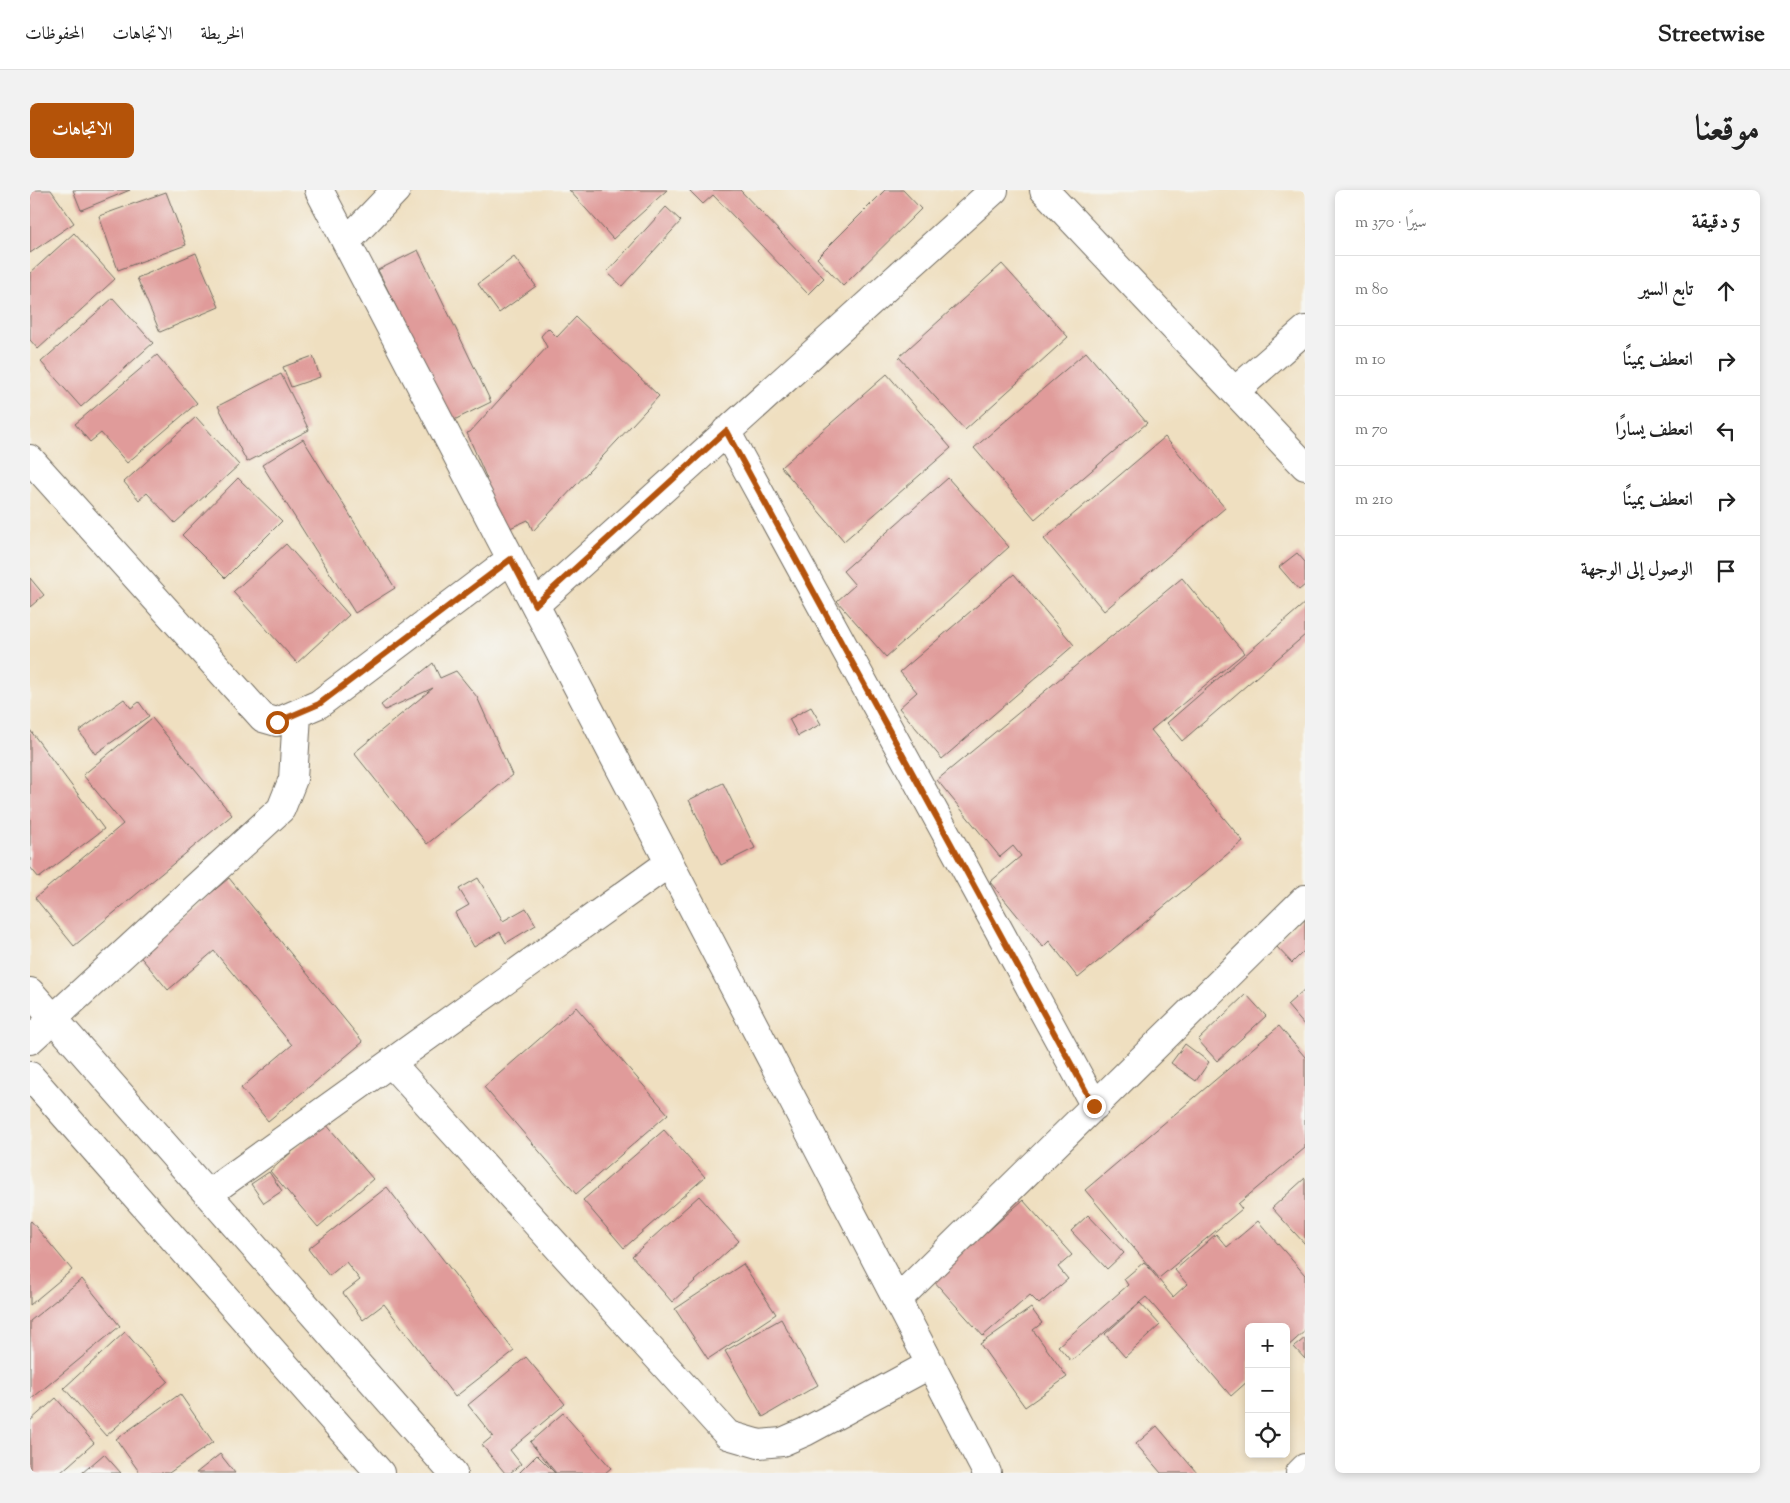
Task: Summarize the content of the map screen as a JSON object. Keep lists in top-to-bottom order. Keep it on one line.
{"page":{"header":"Streetwise","nav":["الخريطة","الاتجاهات","المحفوظات"],"title":"موقعنا","buttons":"الاتجاهات","heading":["5 دقيقة","سيرًا · 370 m"],"list":[["تابع السير","80 m"],["انعطف يمينًا","10 m"],["انعطف يسارًا","70 m"],["انعطف يمينًا","210 m"],"الوصول إلى الوجهة"],"map_buttons":["+","−"]}}
